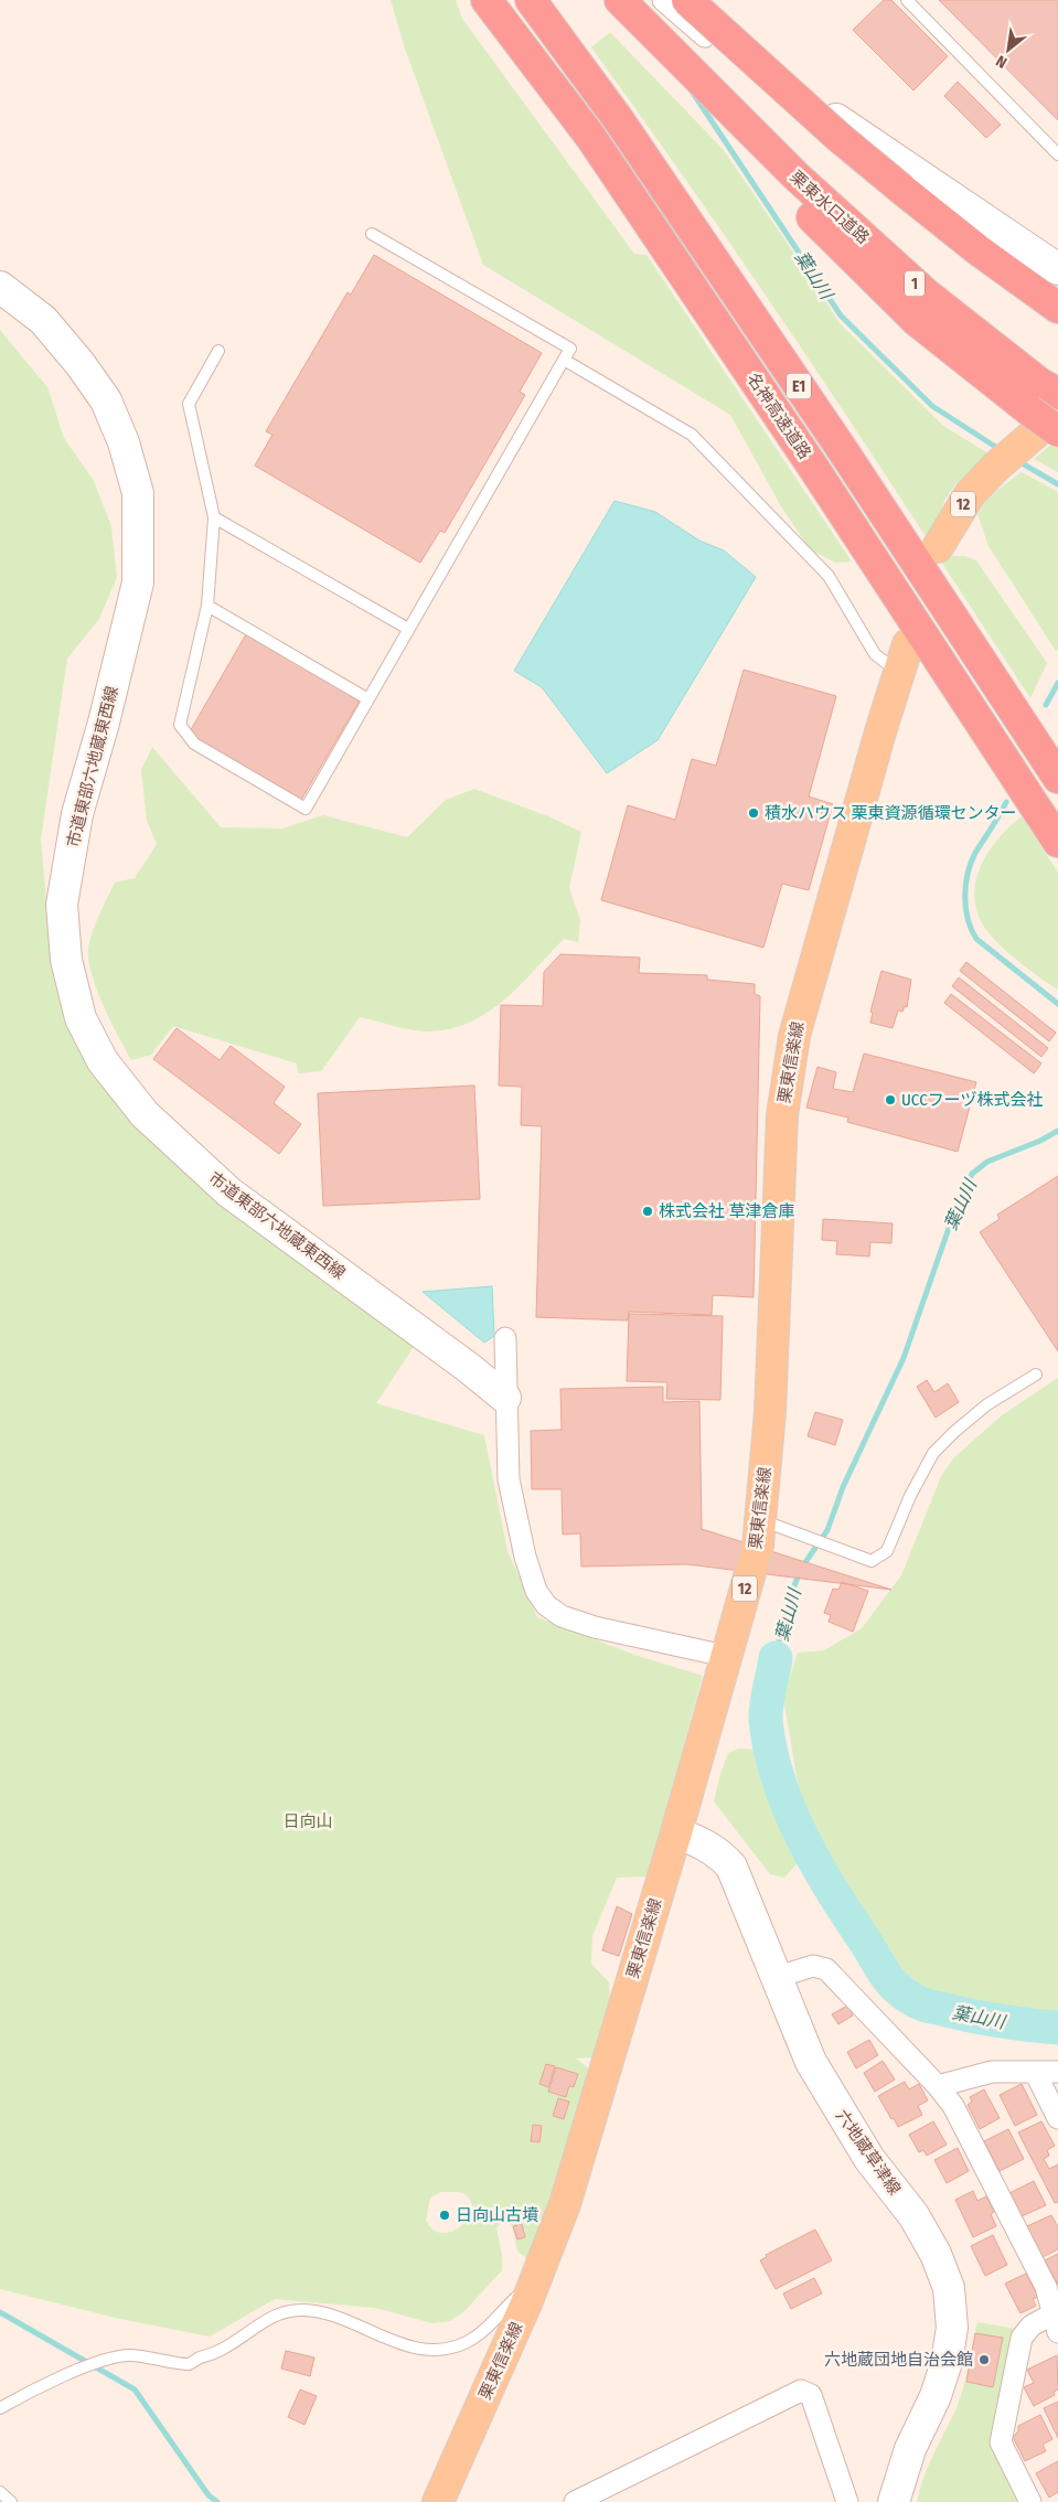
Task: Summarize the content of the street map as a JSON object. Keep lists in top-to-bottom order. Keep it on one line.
{"streets":{"highway":["栗東水口道路","1","E1","名神高速道路"],"main road":["12","栗東信楽線"],"street":["市道東部六地蔵東西線","六地蔵草津線"]},"crossings":[["栗東信楽線","六地蔵草津線"]],"water":["葉山川"],"parks":["日向山"],"places":["積水ハウス 栗東資源循環センター","UCCフーヅ株式会社","株式会社 草津倉庫","日向山古墳","六地蔵団地自治会館"],"north":"bottom left"}
